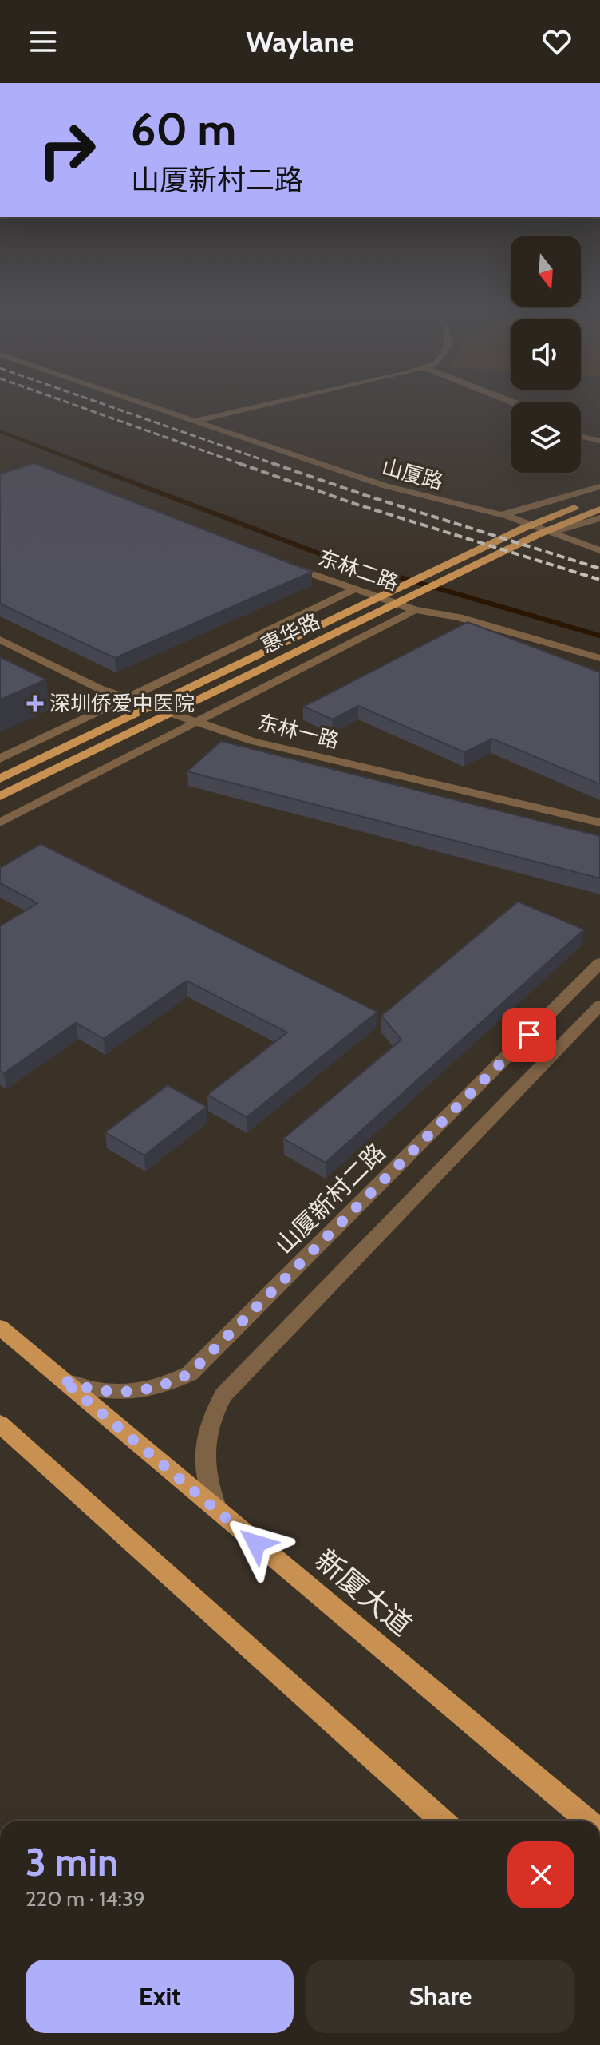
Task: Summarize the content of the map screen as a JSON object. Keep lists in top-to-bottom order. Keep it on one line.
{"streets":{"main road":["惠华路","新厦大道"],"street":["山厦路","东林二路","东林一路","山厦新村二路"]},"crossings":[["山厦新村二路","新厦大道"]],"places":{"health":["深圳侨爱中医院"]},"north":"bottom","page":{"header":"Waylane","turn":["60 m","山厦新村二路"],"heading":["3 min","220 m · 14:39"],"buttons":["Exit","Share"]}}
